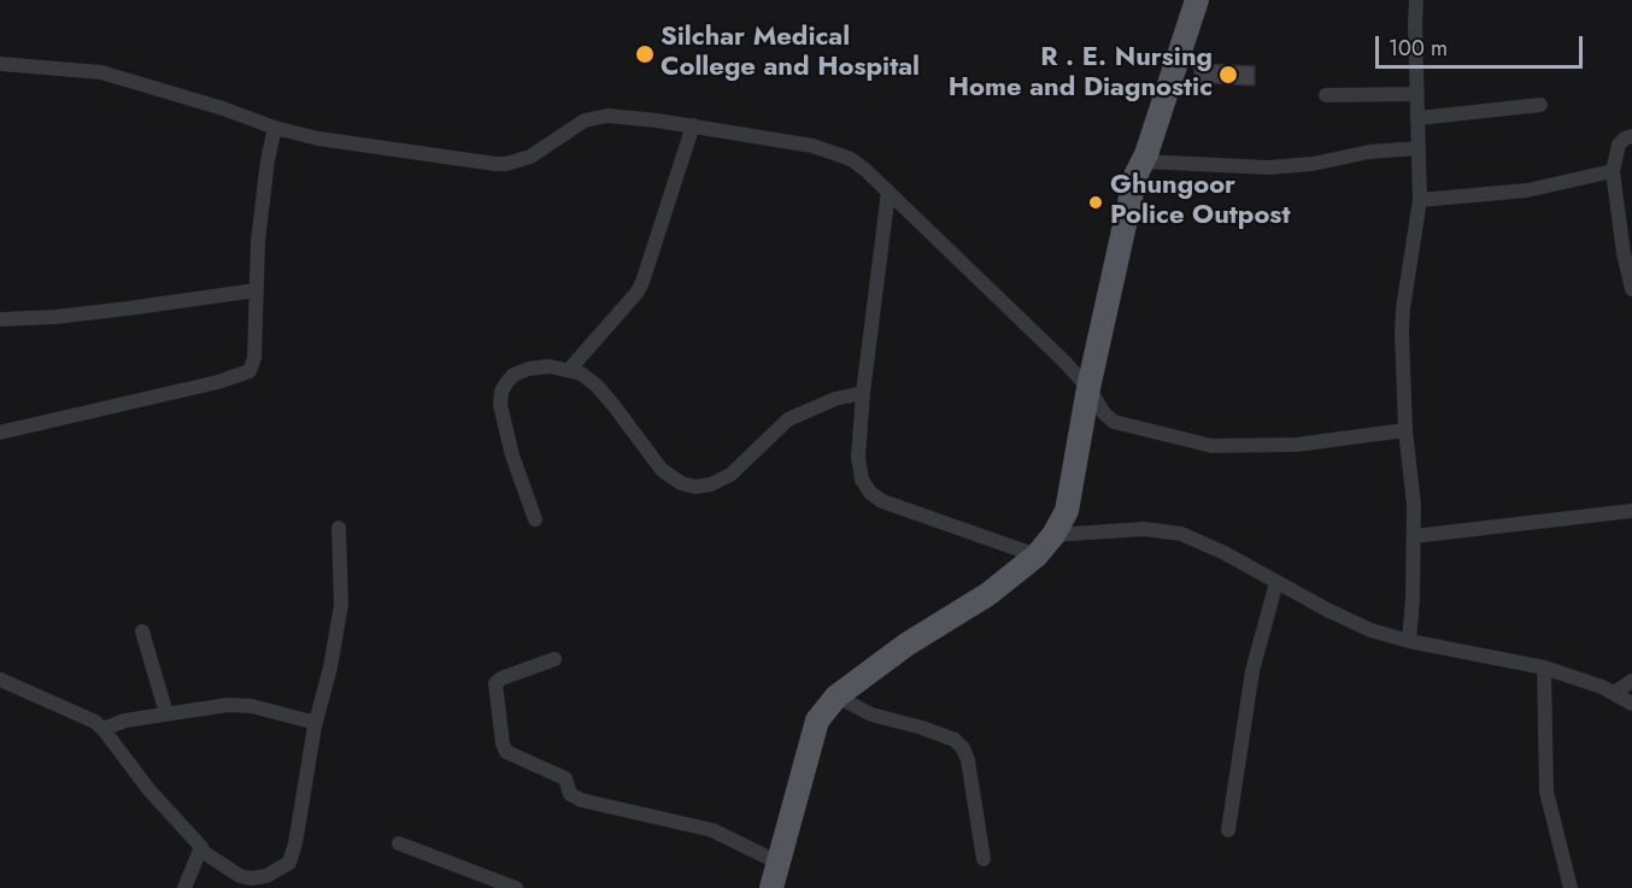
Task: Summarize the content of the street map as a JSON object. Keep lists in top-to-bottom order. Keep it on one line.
{"places":["Silchar Medical College and Hospital","R . E. Nursing Home and Diagnostic","Ghungoor Police Outpost"],"scale_bar":"100 m"}
